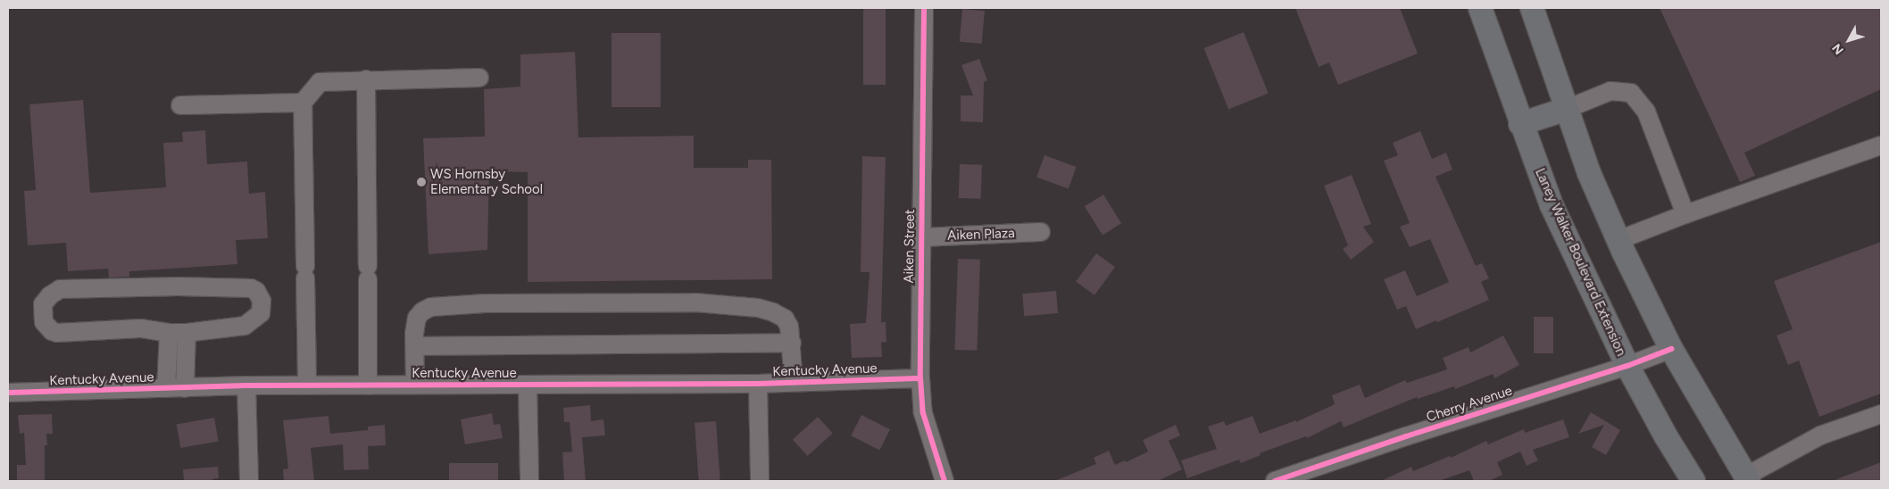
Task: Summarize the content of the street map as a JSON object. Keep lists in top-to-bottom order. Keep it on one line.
{"streets":{"main road":["Laney Walker Boulevard Extension"],"street":["Aiken Plaza","Aiken Street","Kentucky Avenue","Cherry Avenue"]},"crossings":[["Aiken Plaza","Aiken Street"],["Aiken Street","Kentucky Avenue"],["Laney Walker Boulevard Extension","Cherry Avenue"]],"places":["WS Hornsby Elementary School"],"north":"bottom left"}
